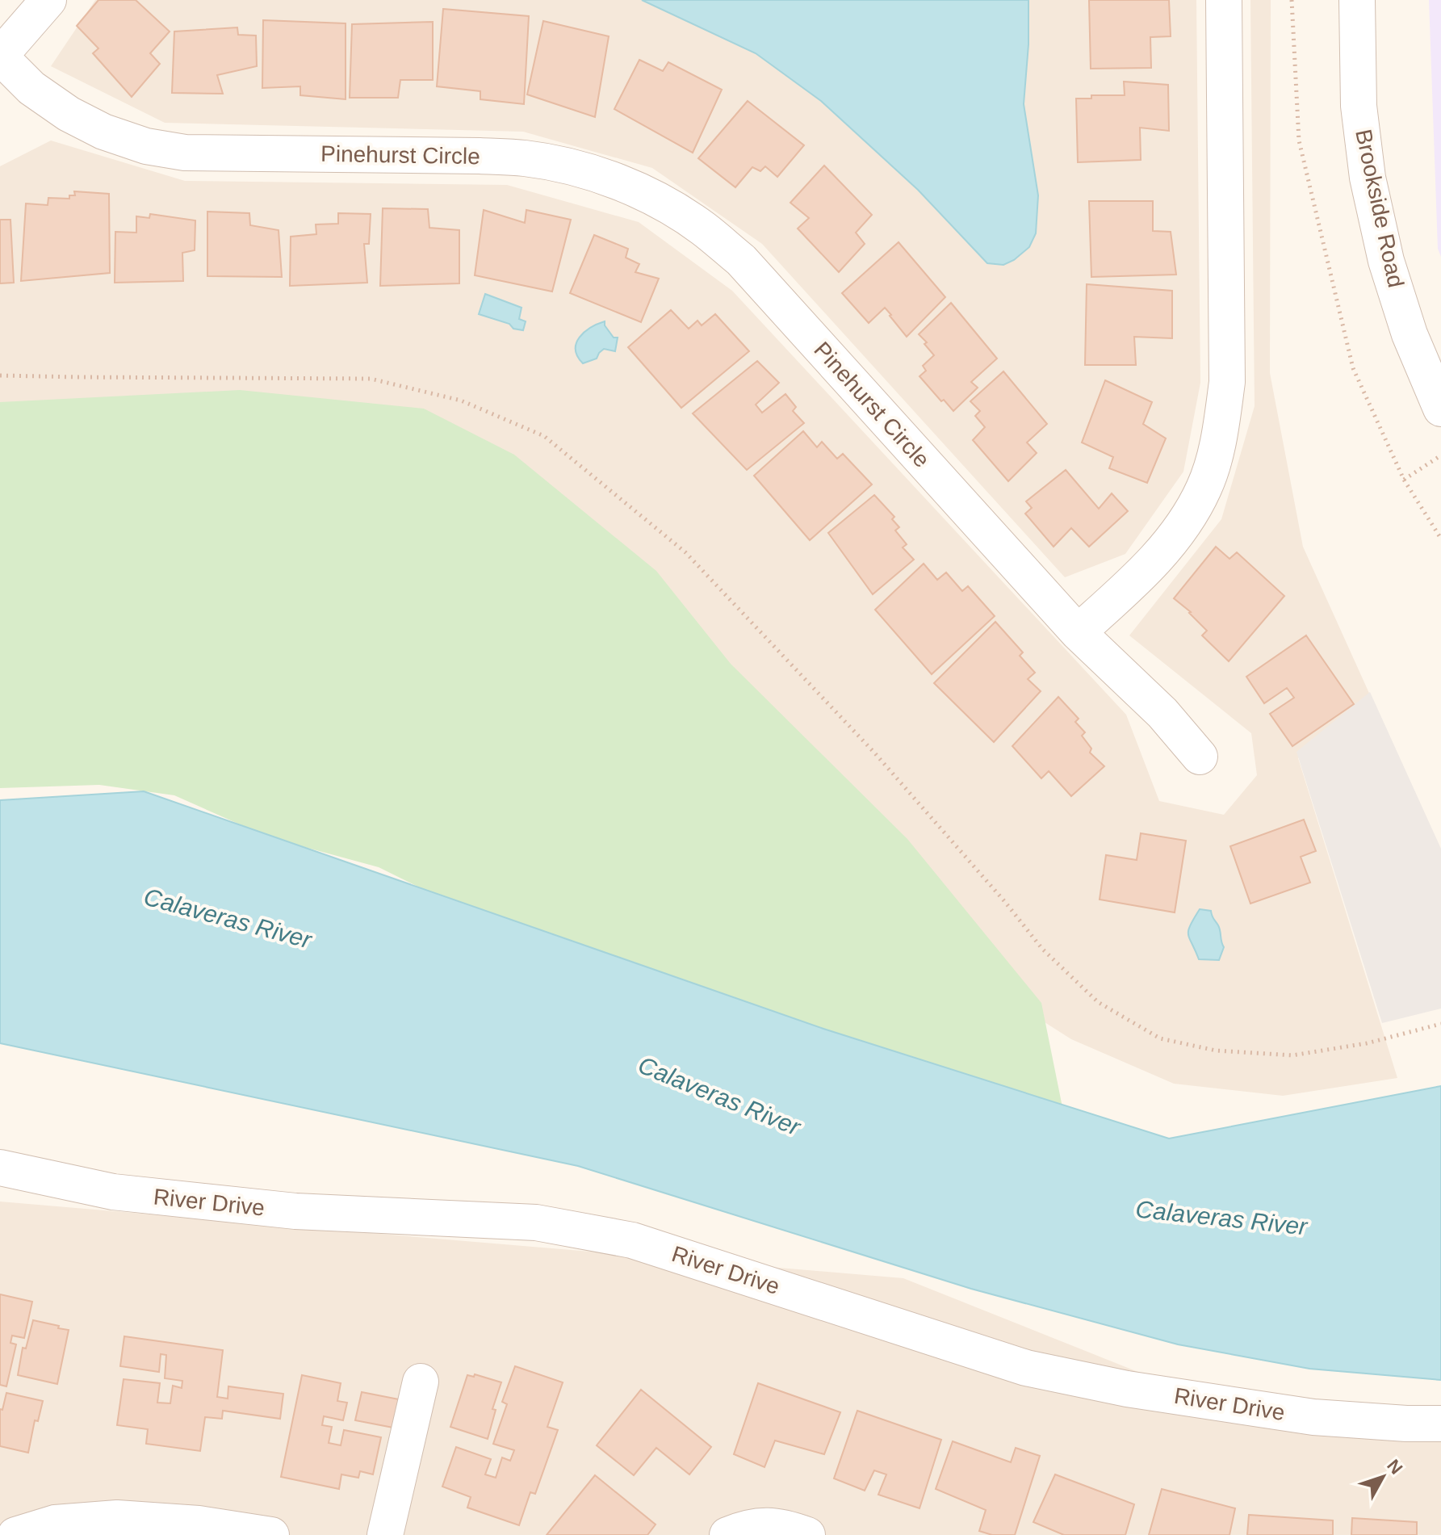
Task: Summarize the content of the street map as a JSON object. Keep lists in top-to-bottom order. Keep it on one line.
{"streets":{"street":["Pinehurst Circle","Brookside Road","River Drive"]},"water":["Calaveras River"],"north":"top right"}
